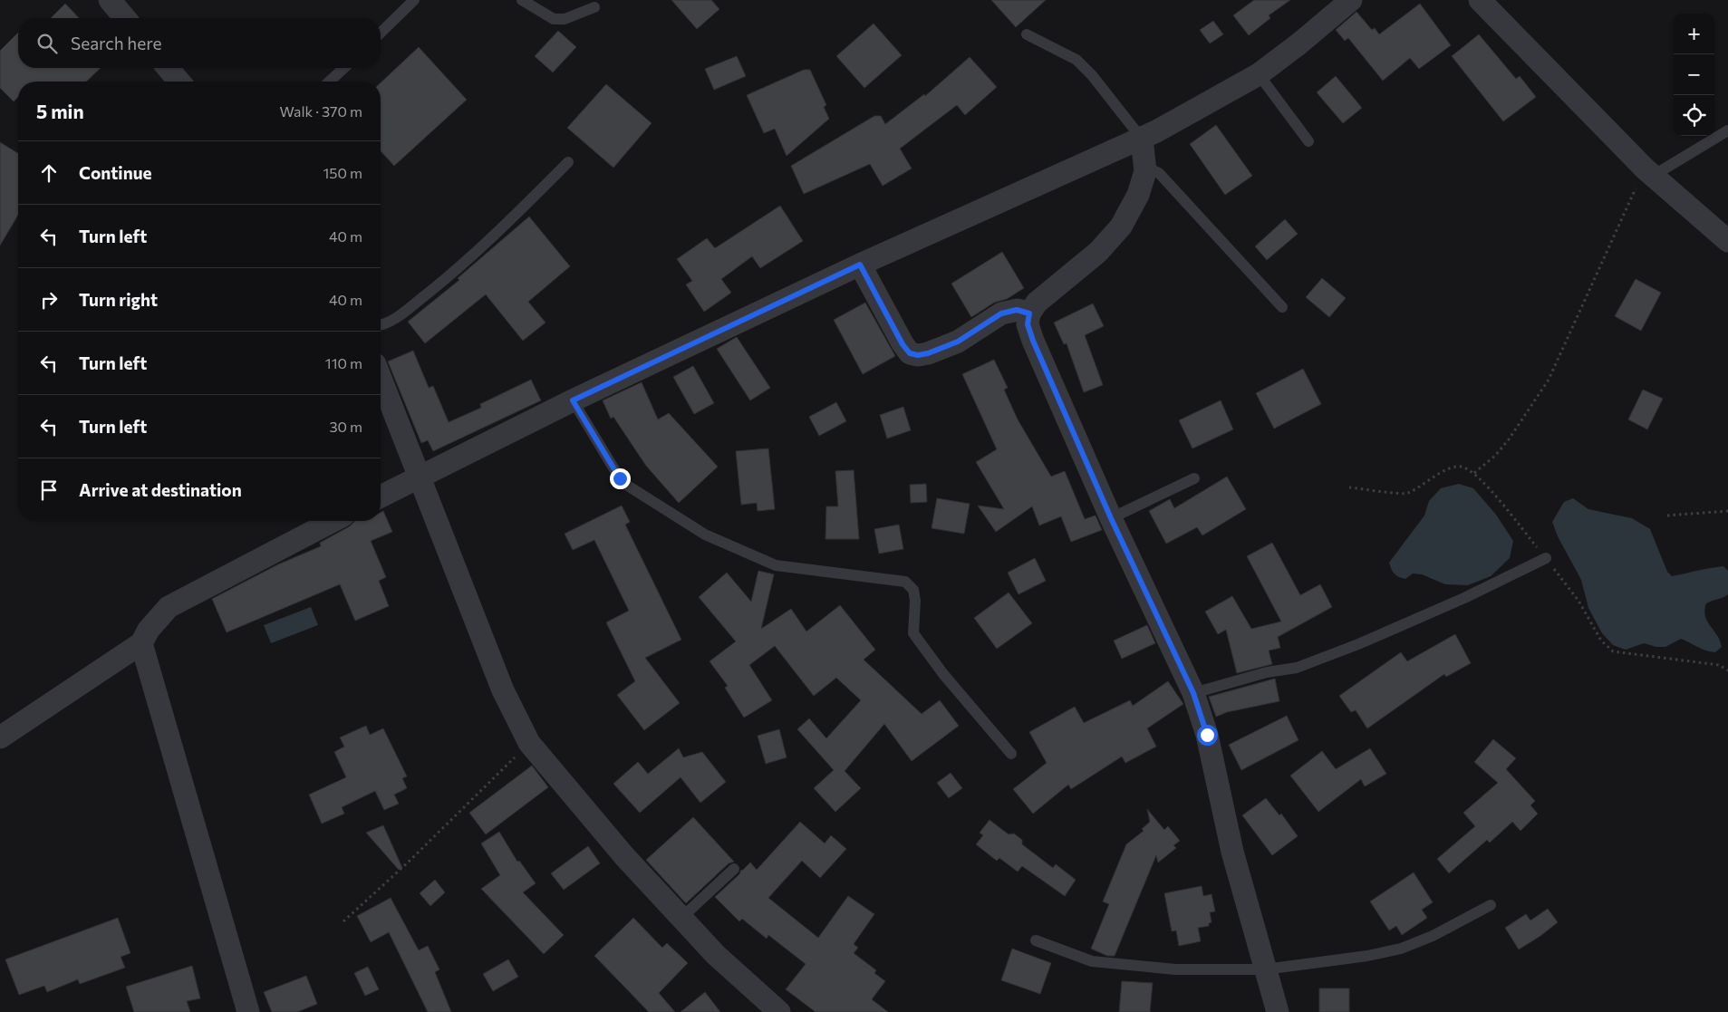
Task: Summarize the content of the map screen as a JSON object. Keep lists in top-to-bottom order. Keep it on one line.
{"page":{"map_buttons":["+","−"],"search":"Search here","heading":["5 min","Walk · 370 m"],"list":[["Continue","150 m"],["Turn left","40 m"],["Turn right","40 m"],["Turn left","110 m"],["Turn left","30 m"],"Arrive at destination"]}}
